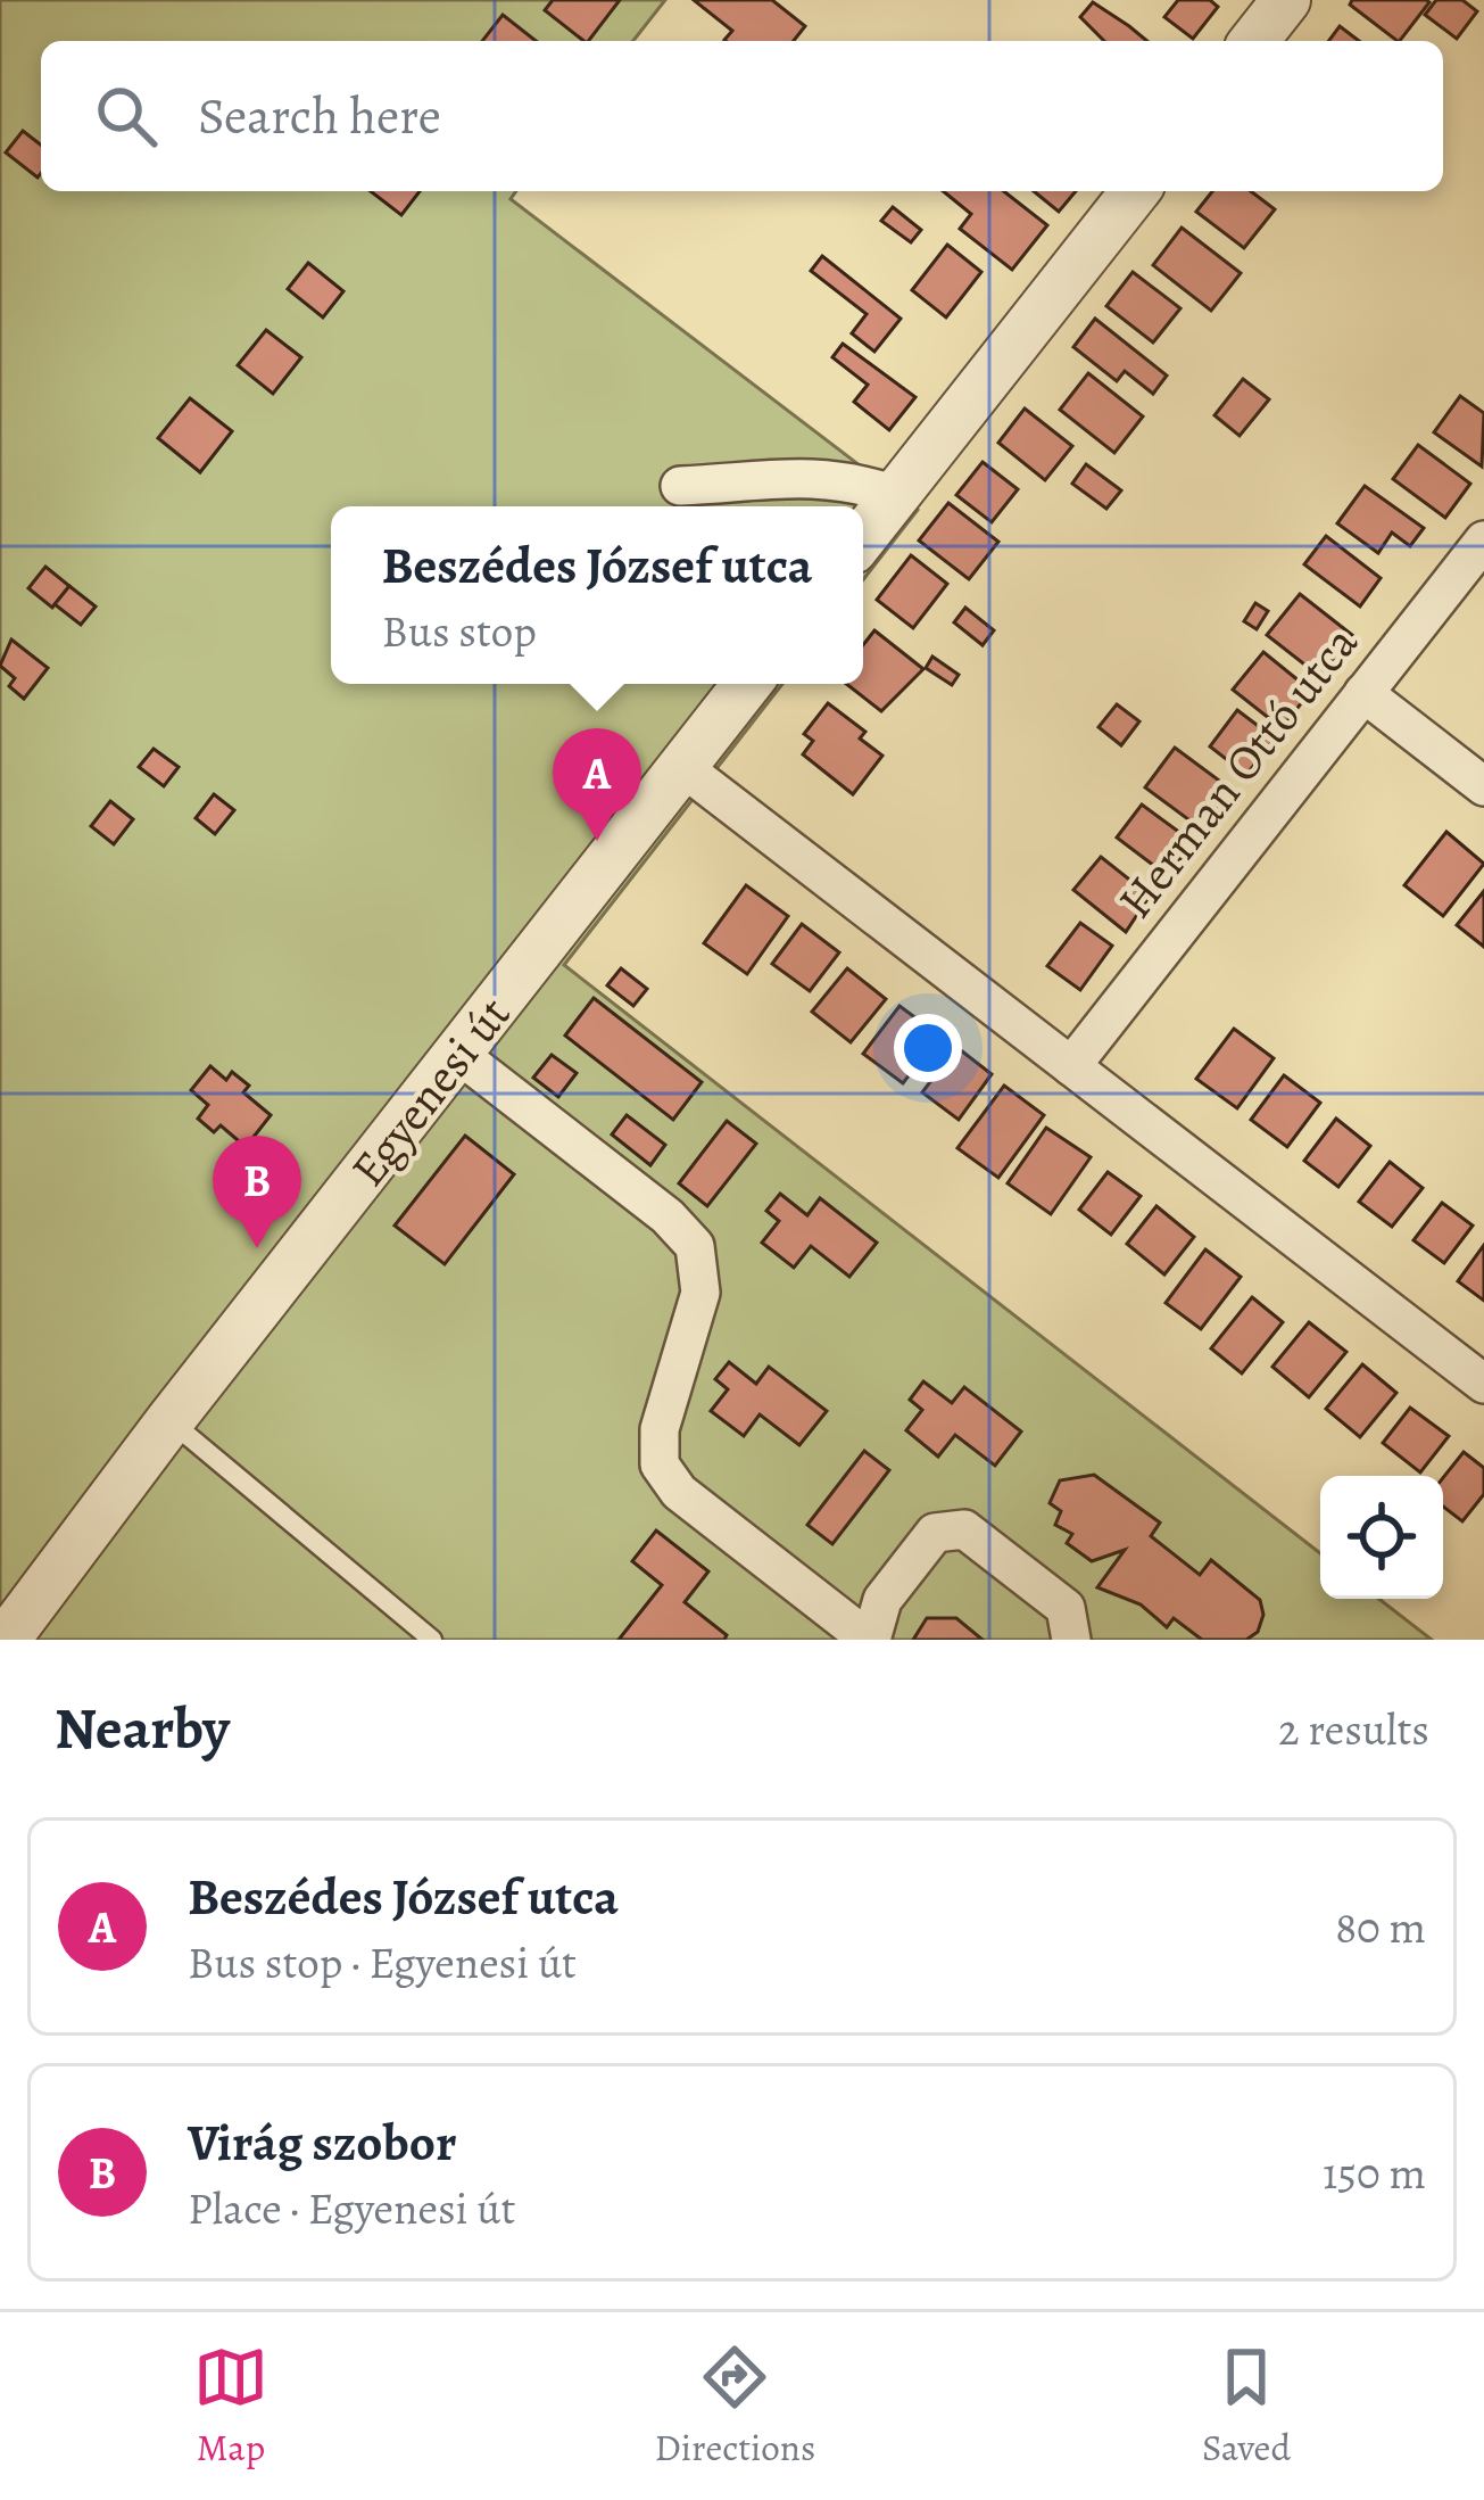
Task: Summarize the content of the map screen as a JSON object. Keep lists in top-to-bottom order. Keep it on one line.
{"streets":{"street":["Herman Ottó utca","Egyenesi út"]},"page":{"search":"Search here","popup":["Beszédes József utca","Bus stop"],"pins":["A","B"],"heading":["Nearby","2 results"],"list":[{"mark":"A","name":"Beszédes József utca","note":"Bus stop · Egyenesi út","value":"80 m"},{"mark":"B","name":"Virág szobor","note":"Place · Egyenesi út","value":"150 m"}],"nav":["Map","Directions","Saved"]}}
